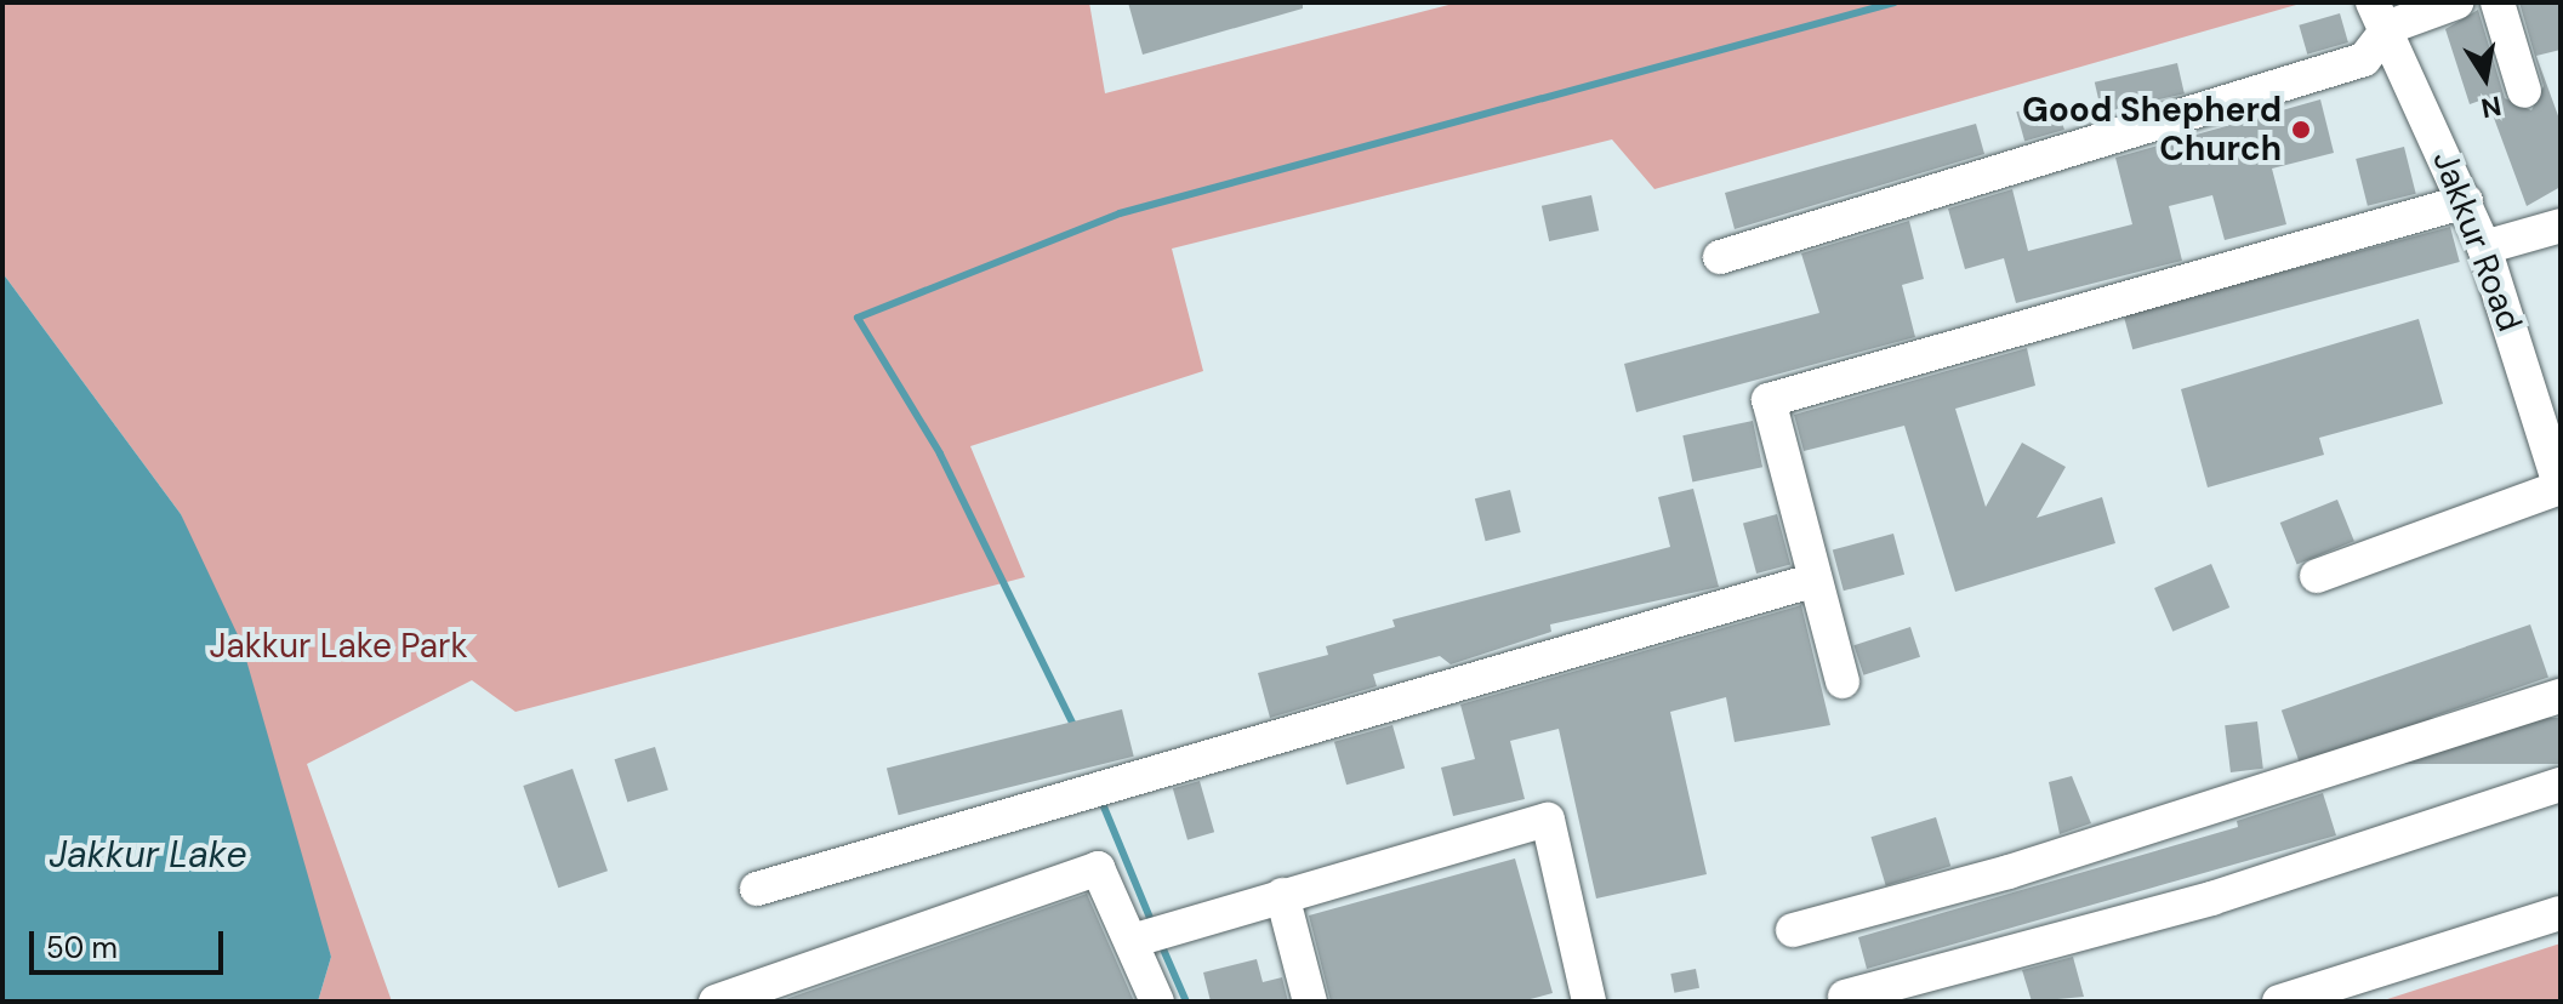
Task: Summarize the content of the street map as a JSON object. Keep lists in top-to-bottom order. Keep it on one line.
{"streets":{"street":["Jakkur Road"]},"water":["Jakkur Lake"],"parks":["Jakkur Lake Park"],"places":["Good Shepherd Church"],"scale_bar":"50 m","north":"bottom"}
